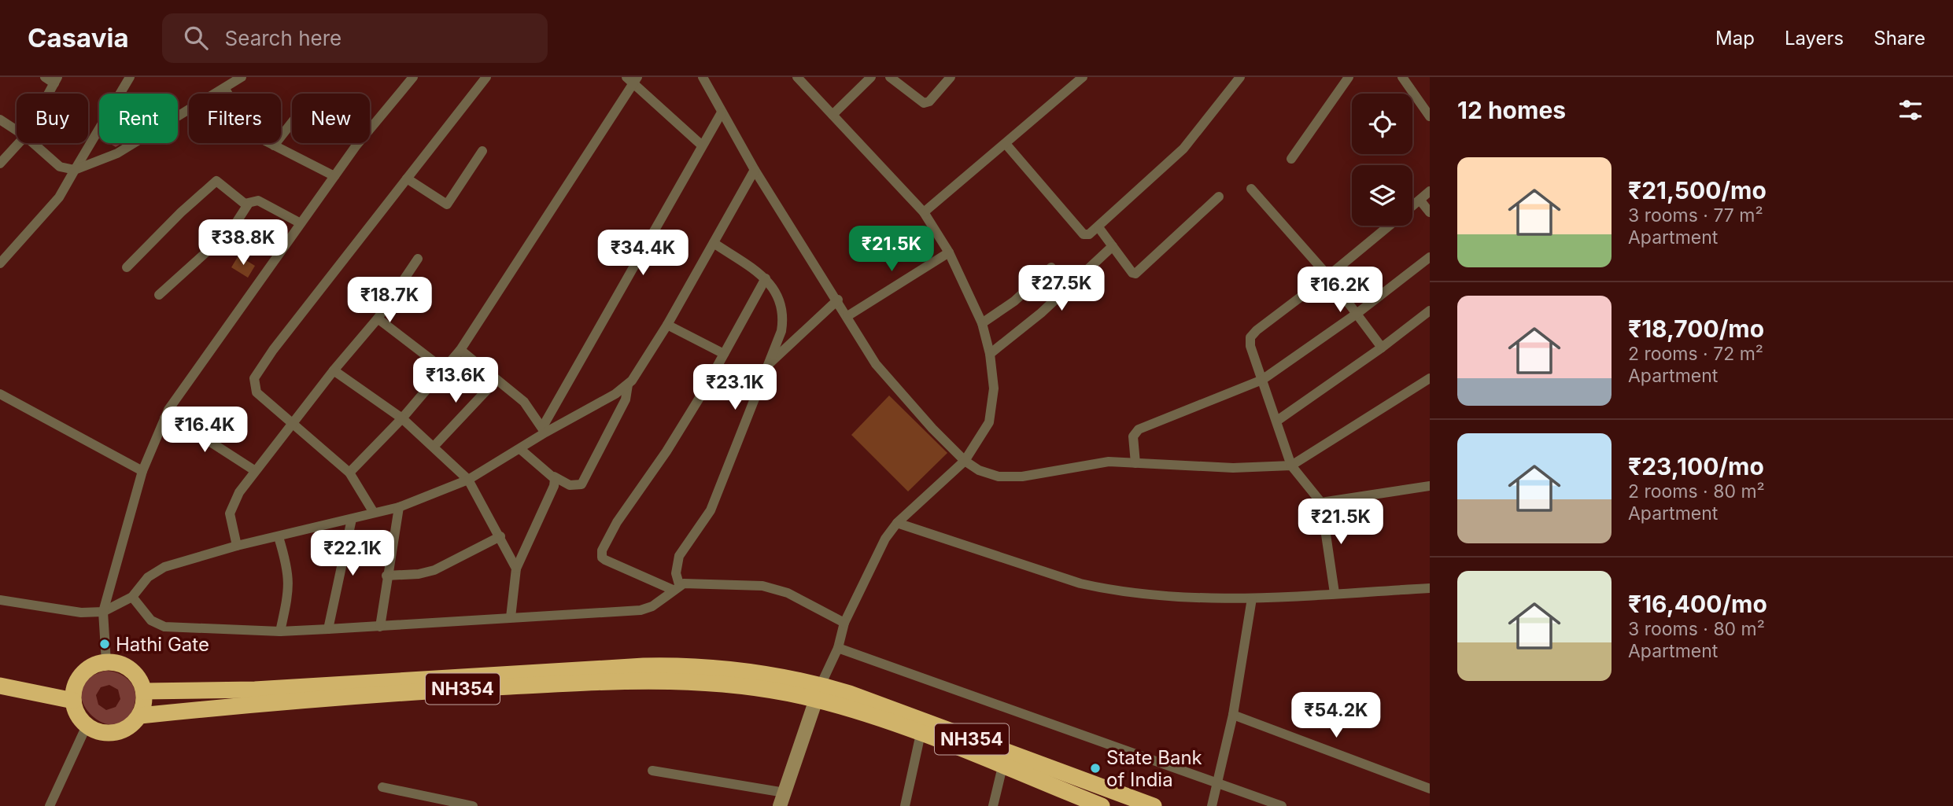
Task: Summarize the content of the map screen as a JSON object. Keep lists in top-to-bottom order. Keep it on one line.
{"streets":{"highway":["NH354"]},"places":["Hathi Gate","State Bank of India"],"page":{"header":"Casavia","search":"Search here","nav":["Map","Layers","Share"],"heading":"12 homes","chip":["Buy","Rent","Filters","New"],"list":[{"name":"₹21,500/mo","note":"3 rooms · 77 m² · Apartment"},{"name":"₹18,700/mo","note":"2 rooms · 72 m² · Apartment"},{"name":"₹23,100/mo","note":"2 rooms · 80 m² · Apartment"},{"name":"₹16,400/mo","note":"3 rooms · 80 m² · Apartment"}],"price":["₹38.8K","₹21.5K","₹34.4K","₹27.5K","₹16.2K","₹18.7K","₹13.6K","₹23.1K","₹16.4K","₹21.5K","₹22.1K","₹54.2K"]}}
